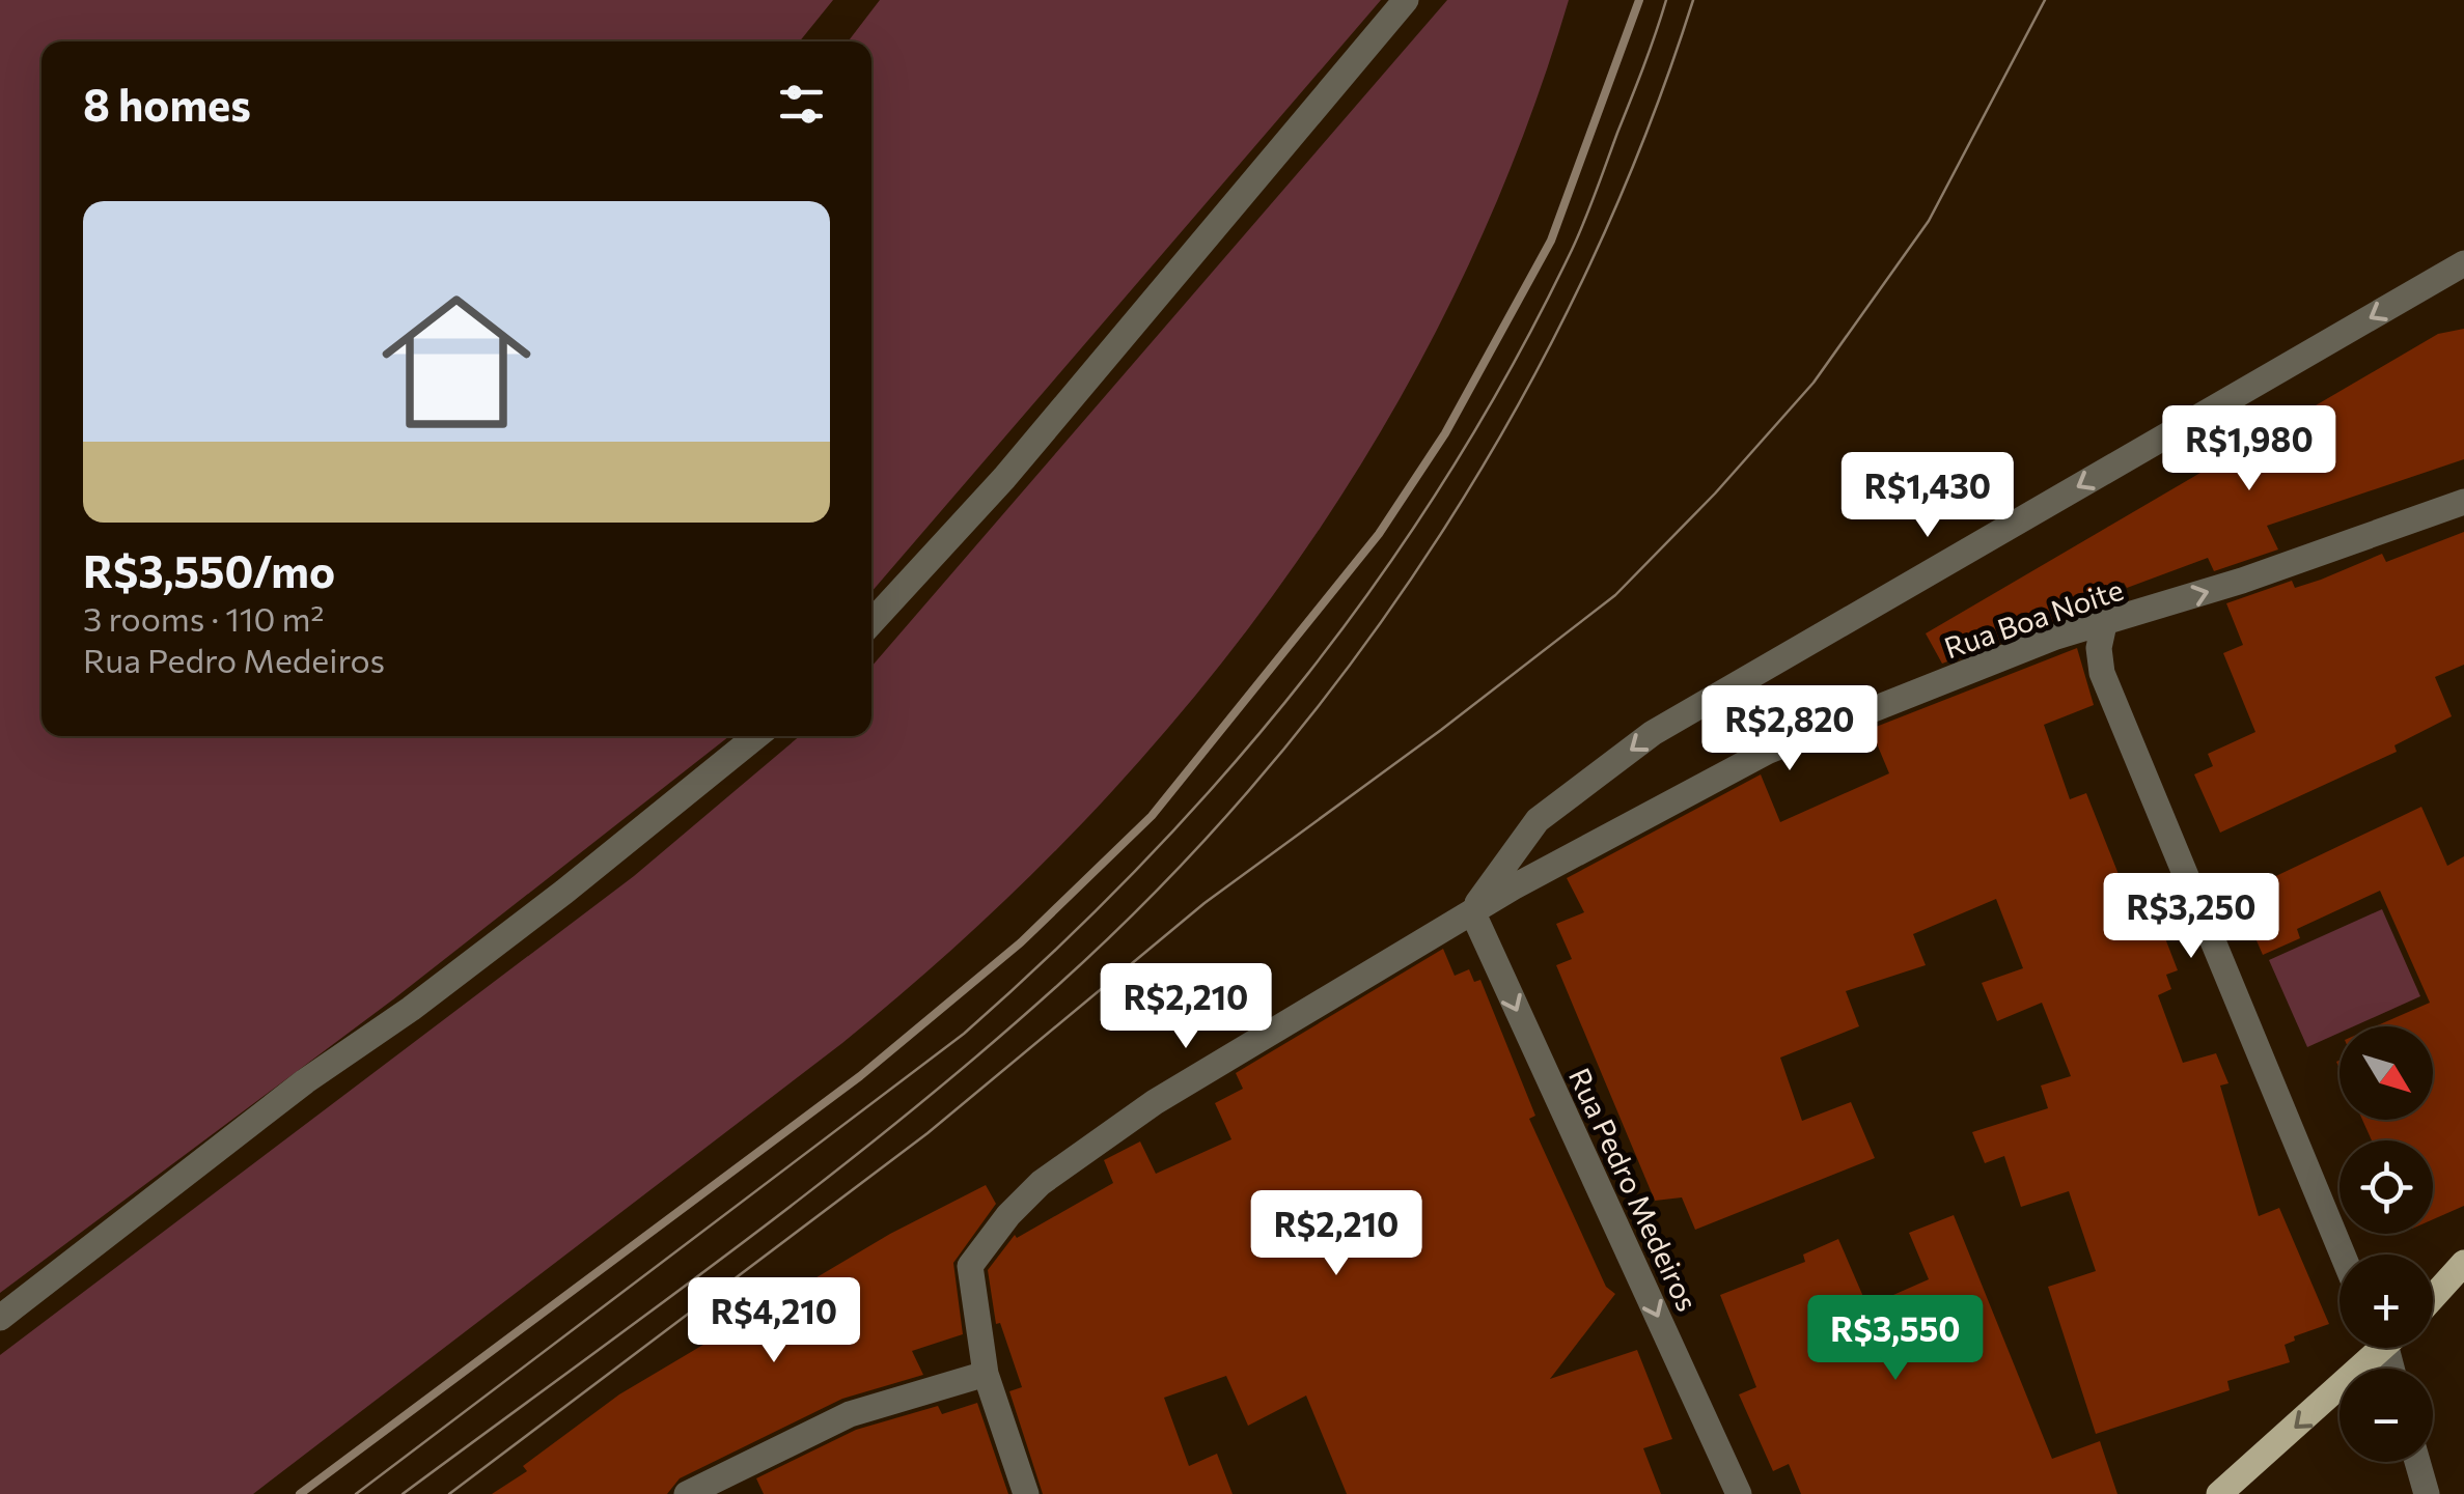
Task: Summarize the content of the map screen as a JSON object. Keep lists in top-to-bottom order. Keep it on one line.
{"streets":{"street":["Rua Boa Noite","Rua Pedro Medeiros"]},"crossings":[["Rua Boa Noite","Rua Pedro Medeiros"]],"one_way":["Rua Pedro Medeiros"],"north":"bottom right","page":{"heading":"8 homes","list":[{"name":"R$3,550/mo","note":"3 rooms · 110 m² · Rua Pedro Medeiros"}],"price":["R$1,980","R$1,430","R$2,820","R$3,250","R$2,210","R$2,210","R$4,210","R$3,550"],"map_buttons":["+","−"]}}
